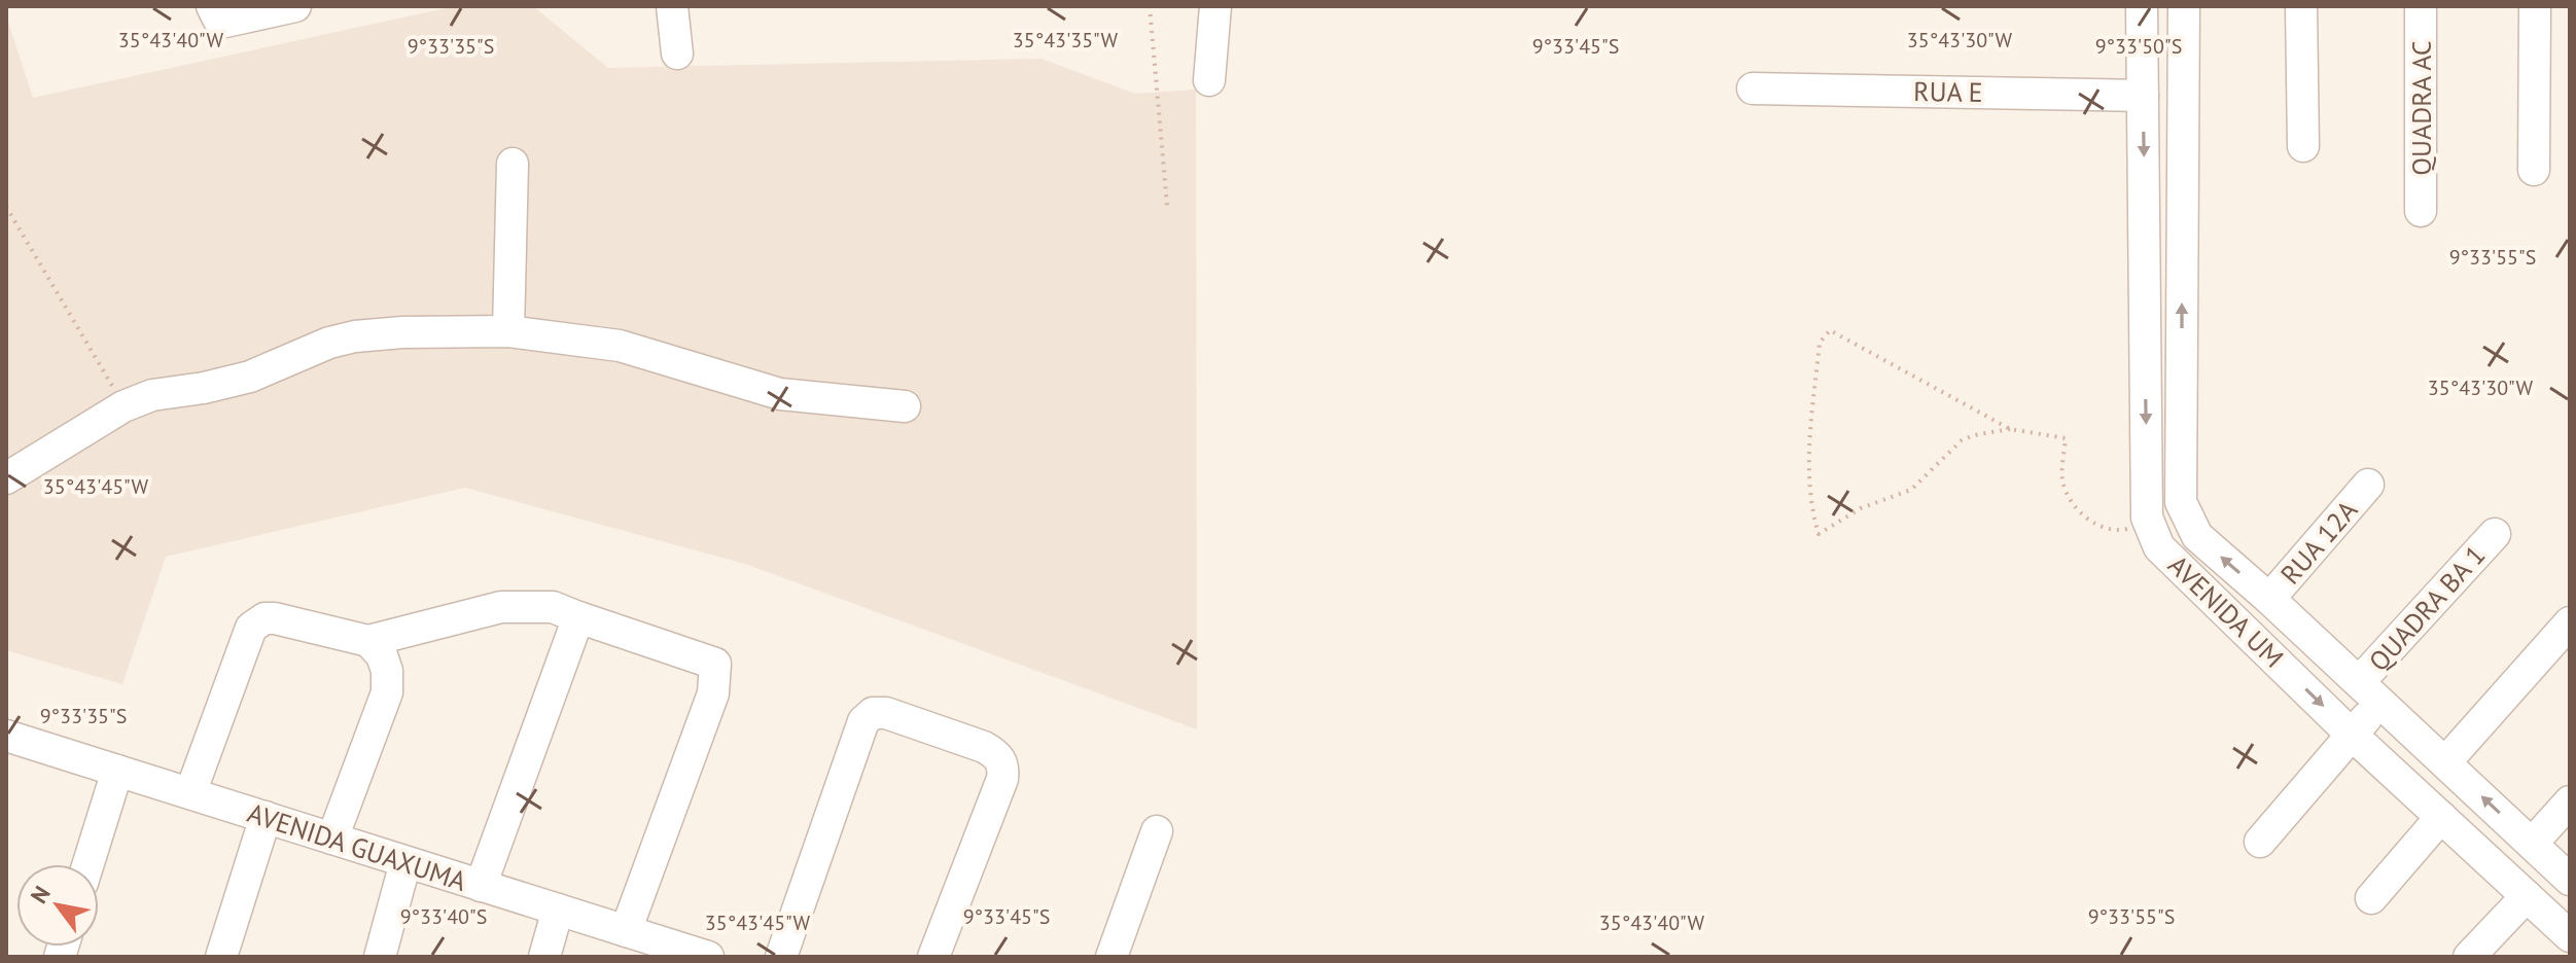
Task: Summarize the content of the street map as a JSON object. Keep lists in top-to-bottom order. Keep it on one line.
{"streets":{"street":["RUA E","QUADRA AC","RUA 12A","QUADRA BA 1","AVENIDA UM","AVENIDA GUAXUMA"]},"crossings":[["RUA E","AVENIDA UM"],["RUA 12A","AVENIDA UM"],["QUADRA BA 1","AVENIDA UM"]],"north":"top left","coordinates":["35°43'40\"W","35°43'35\"W","35°43'30\"W","9°33'35\"S","9°33'45\"S","9°33'50\"S","9°33'55\"S","35°43'45\"W","9°33'40\"S"]}
